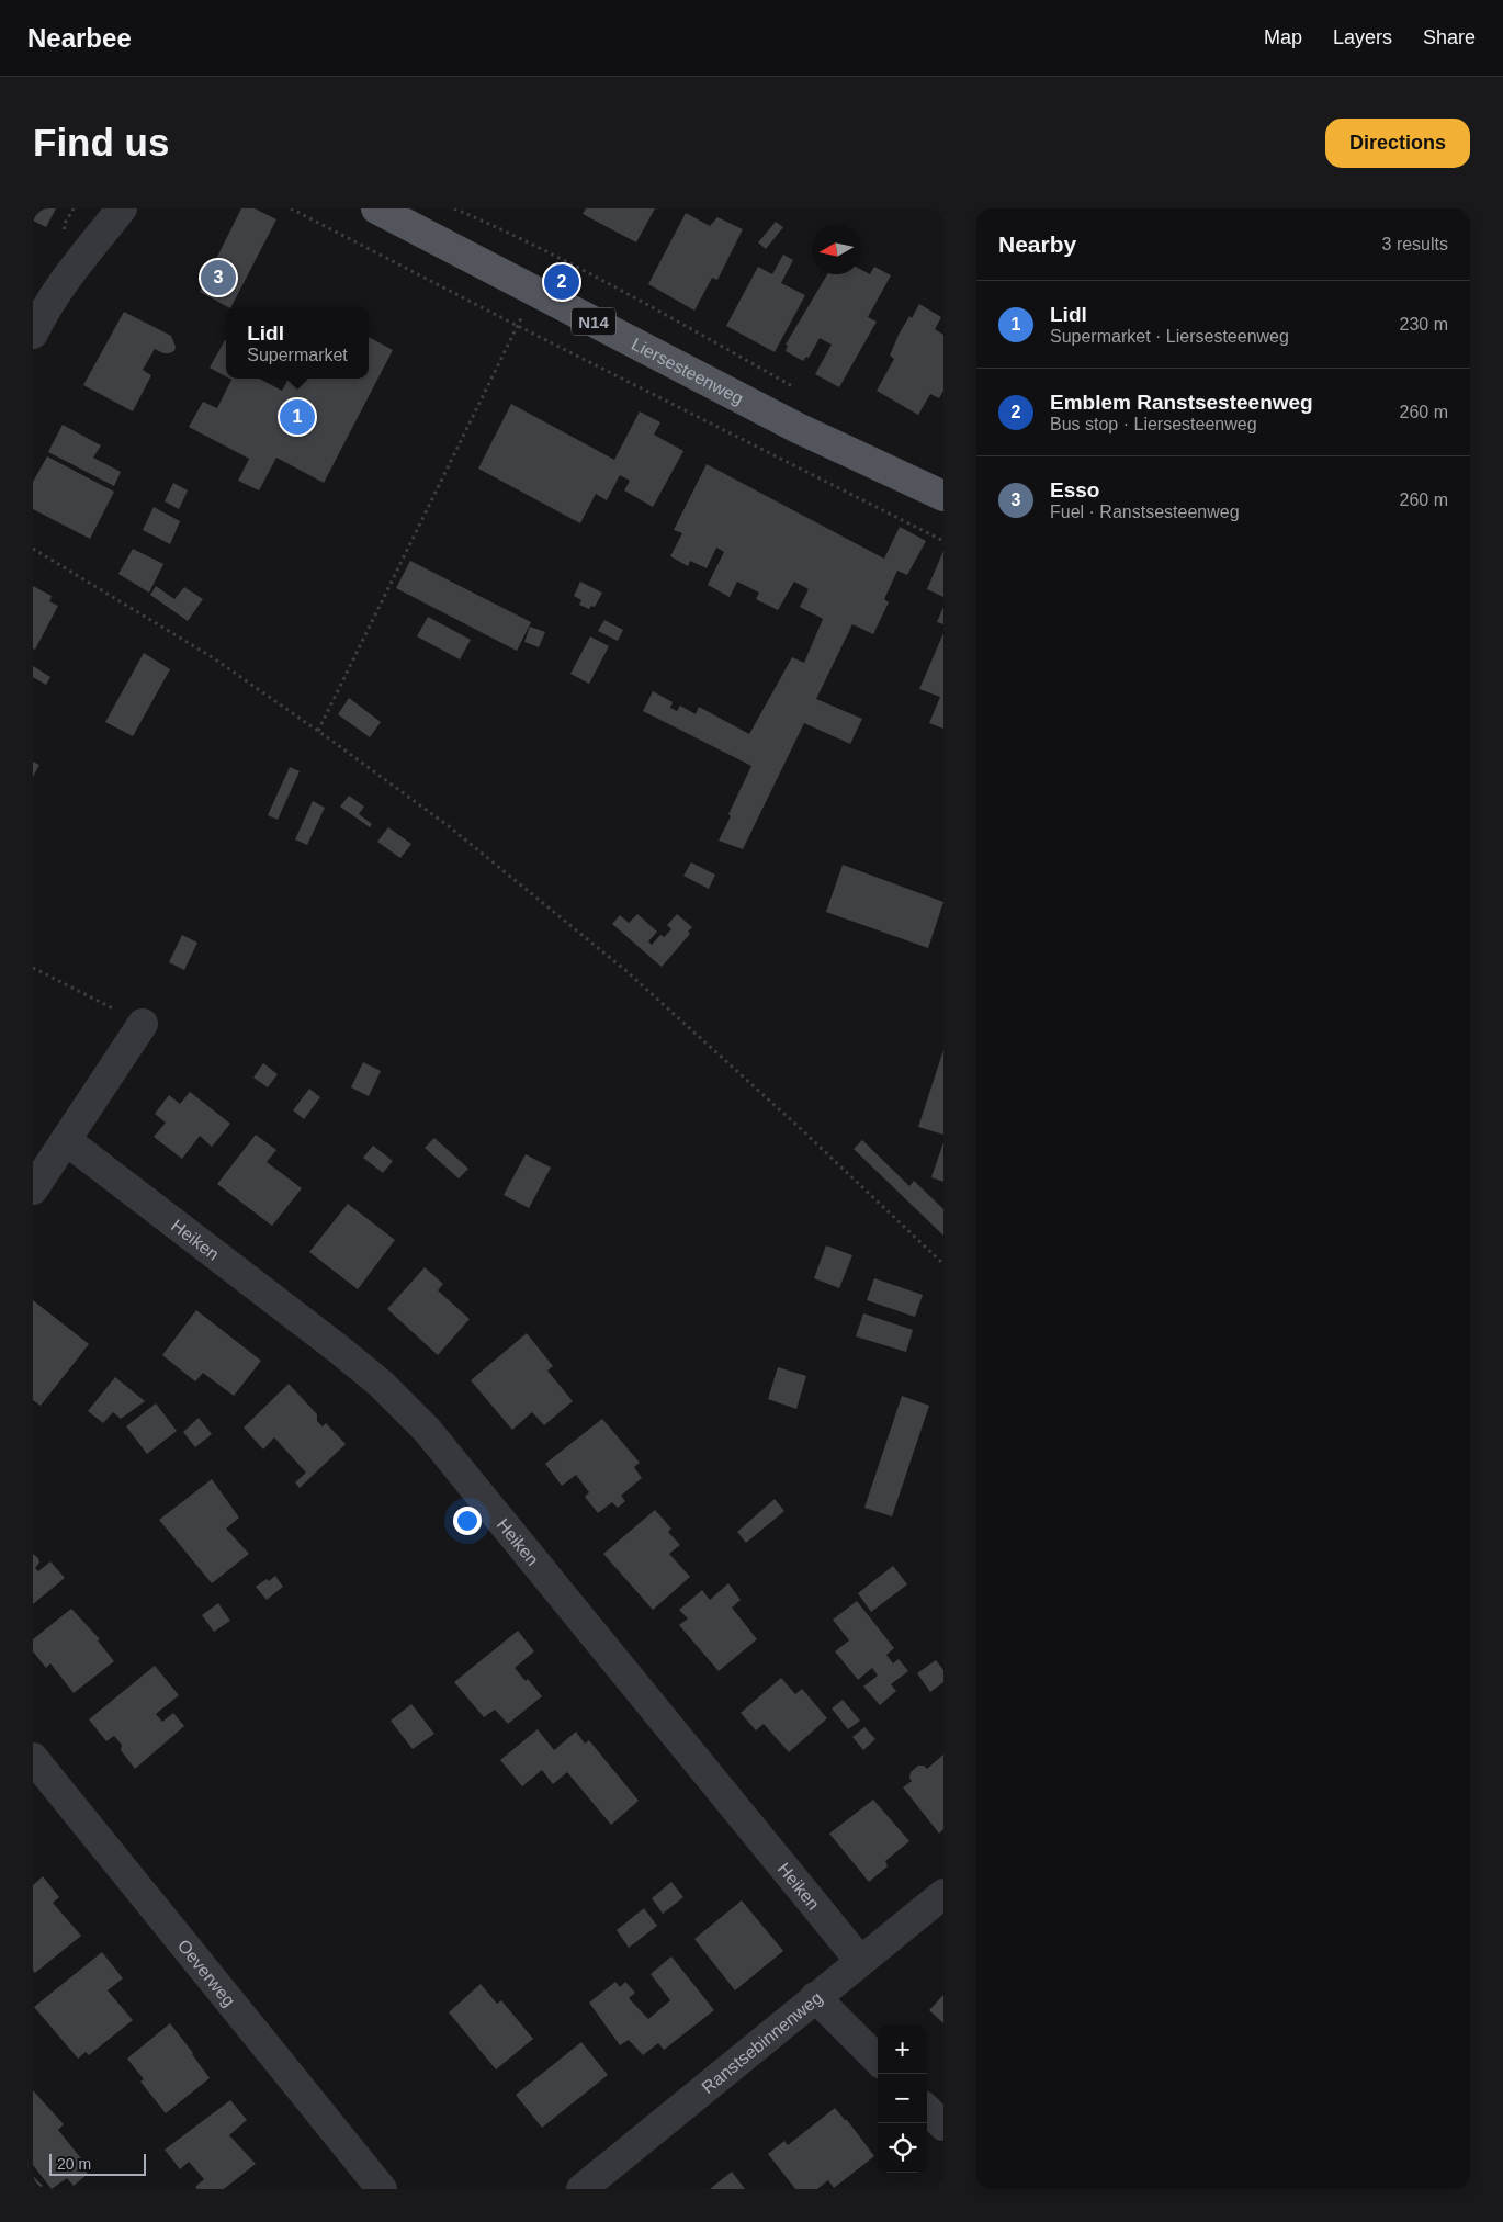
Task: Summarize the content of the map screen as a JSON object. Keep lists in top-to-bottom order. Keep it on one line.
{"streets":{"main road":["N14","Liersesteenweg"],"street":["Heiken","Oeverweg","Ranstsebinnenweg"]},"crossings":[["Heiken","Ranstsebinnenweg"]],"scale_bar":"20 m","north":"left","page":{"header":"Nearbee","nav":["Map","Layers","Share"],"buttons":"Directions","title":"Find us","heading":["Nearby","3 results"],"pins":["3","2","1"],"list":[{"mark":"1","name":"Lidl","note":"Supermarket · Liersesteenweg","value":"230 m"},{"mark":"2","name":"Emblem Ranstsesteenweg","note":"Bus stop · Liersesteenweg","value":"260 m"},{"mark":"3","name":"Esso","note":"Fuel · Ranstsesteenweg","value":"260 m"}],"popup":["Lidl","Supermarket"],"map_buttons":["+","−"],"scale":"20 m"}}
